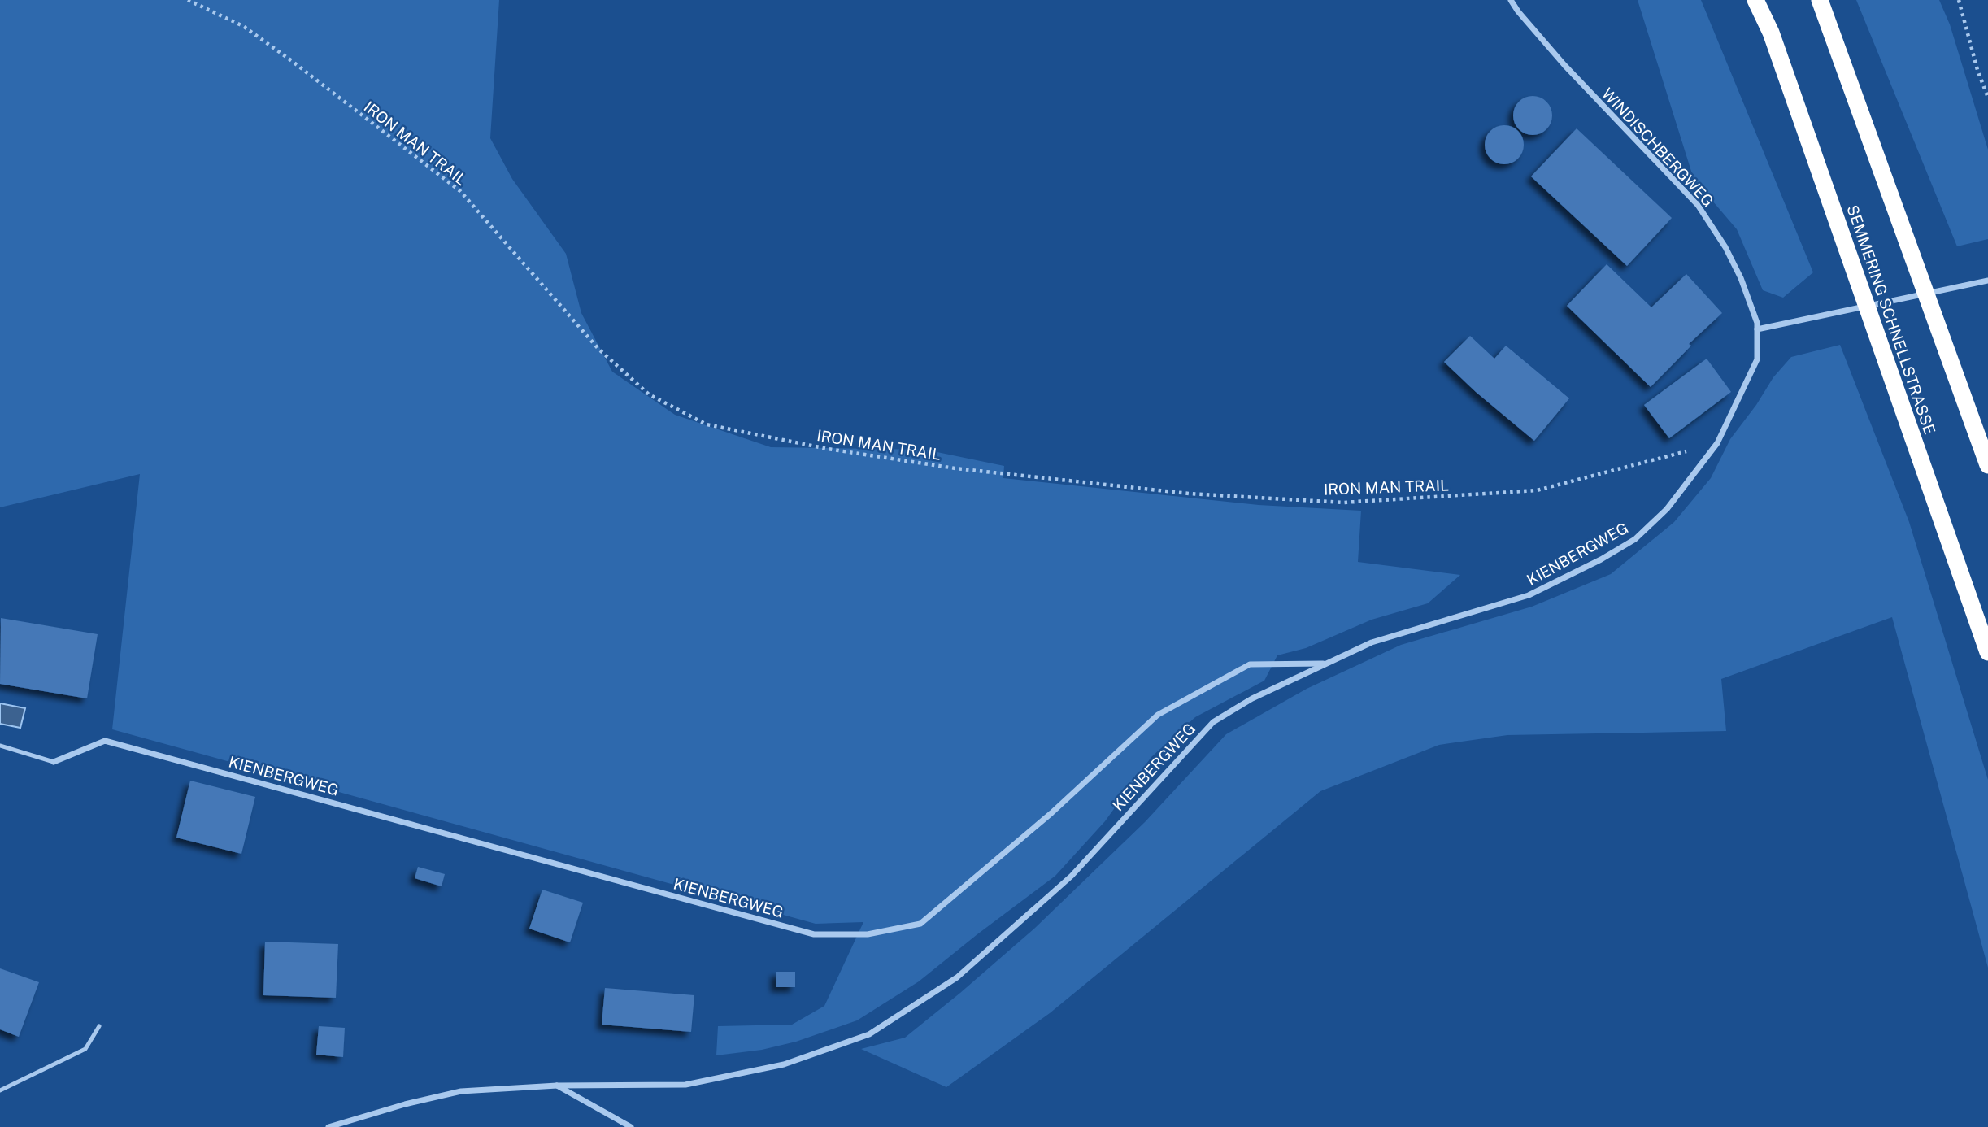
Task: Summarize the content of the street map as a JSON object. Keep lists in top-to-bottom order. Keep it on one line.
{"streets":{"highway":["SEMMERING SCHNELLSTRASSE"],"street":["WINDISCHBERGWEG","KIENBERGWEG"],"path":["IRON MAN TRAIL"]},"crossings":[["IRON MAN TRAIL","KIENBERGWEG"],["WINDISCHBERGWEG","KIENBERGWEG"]]}
